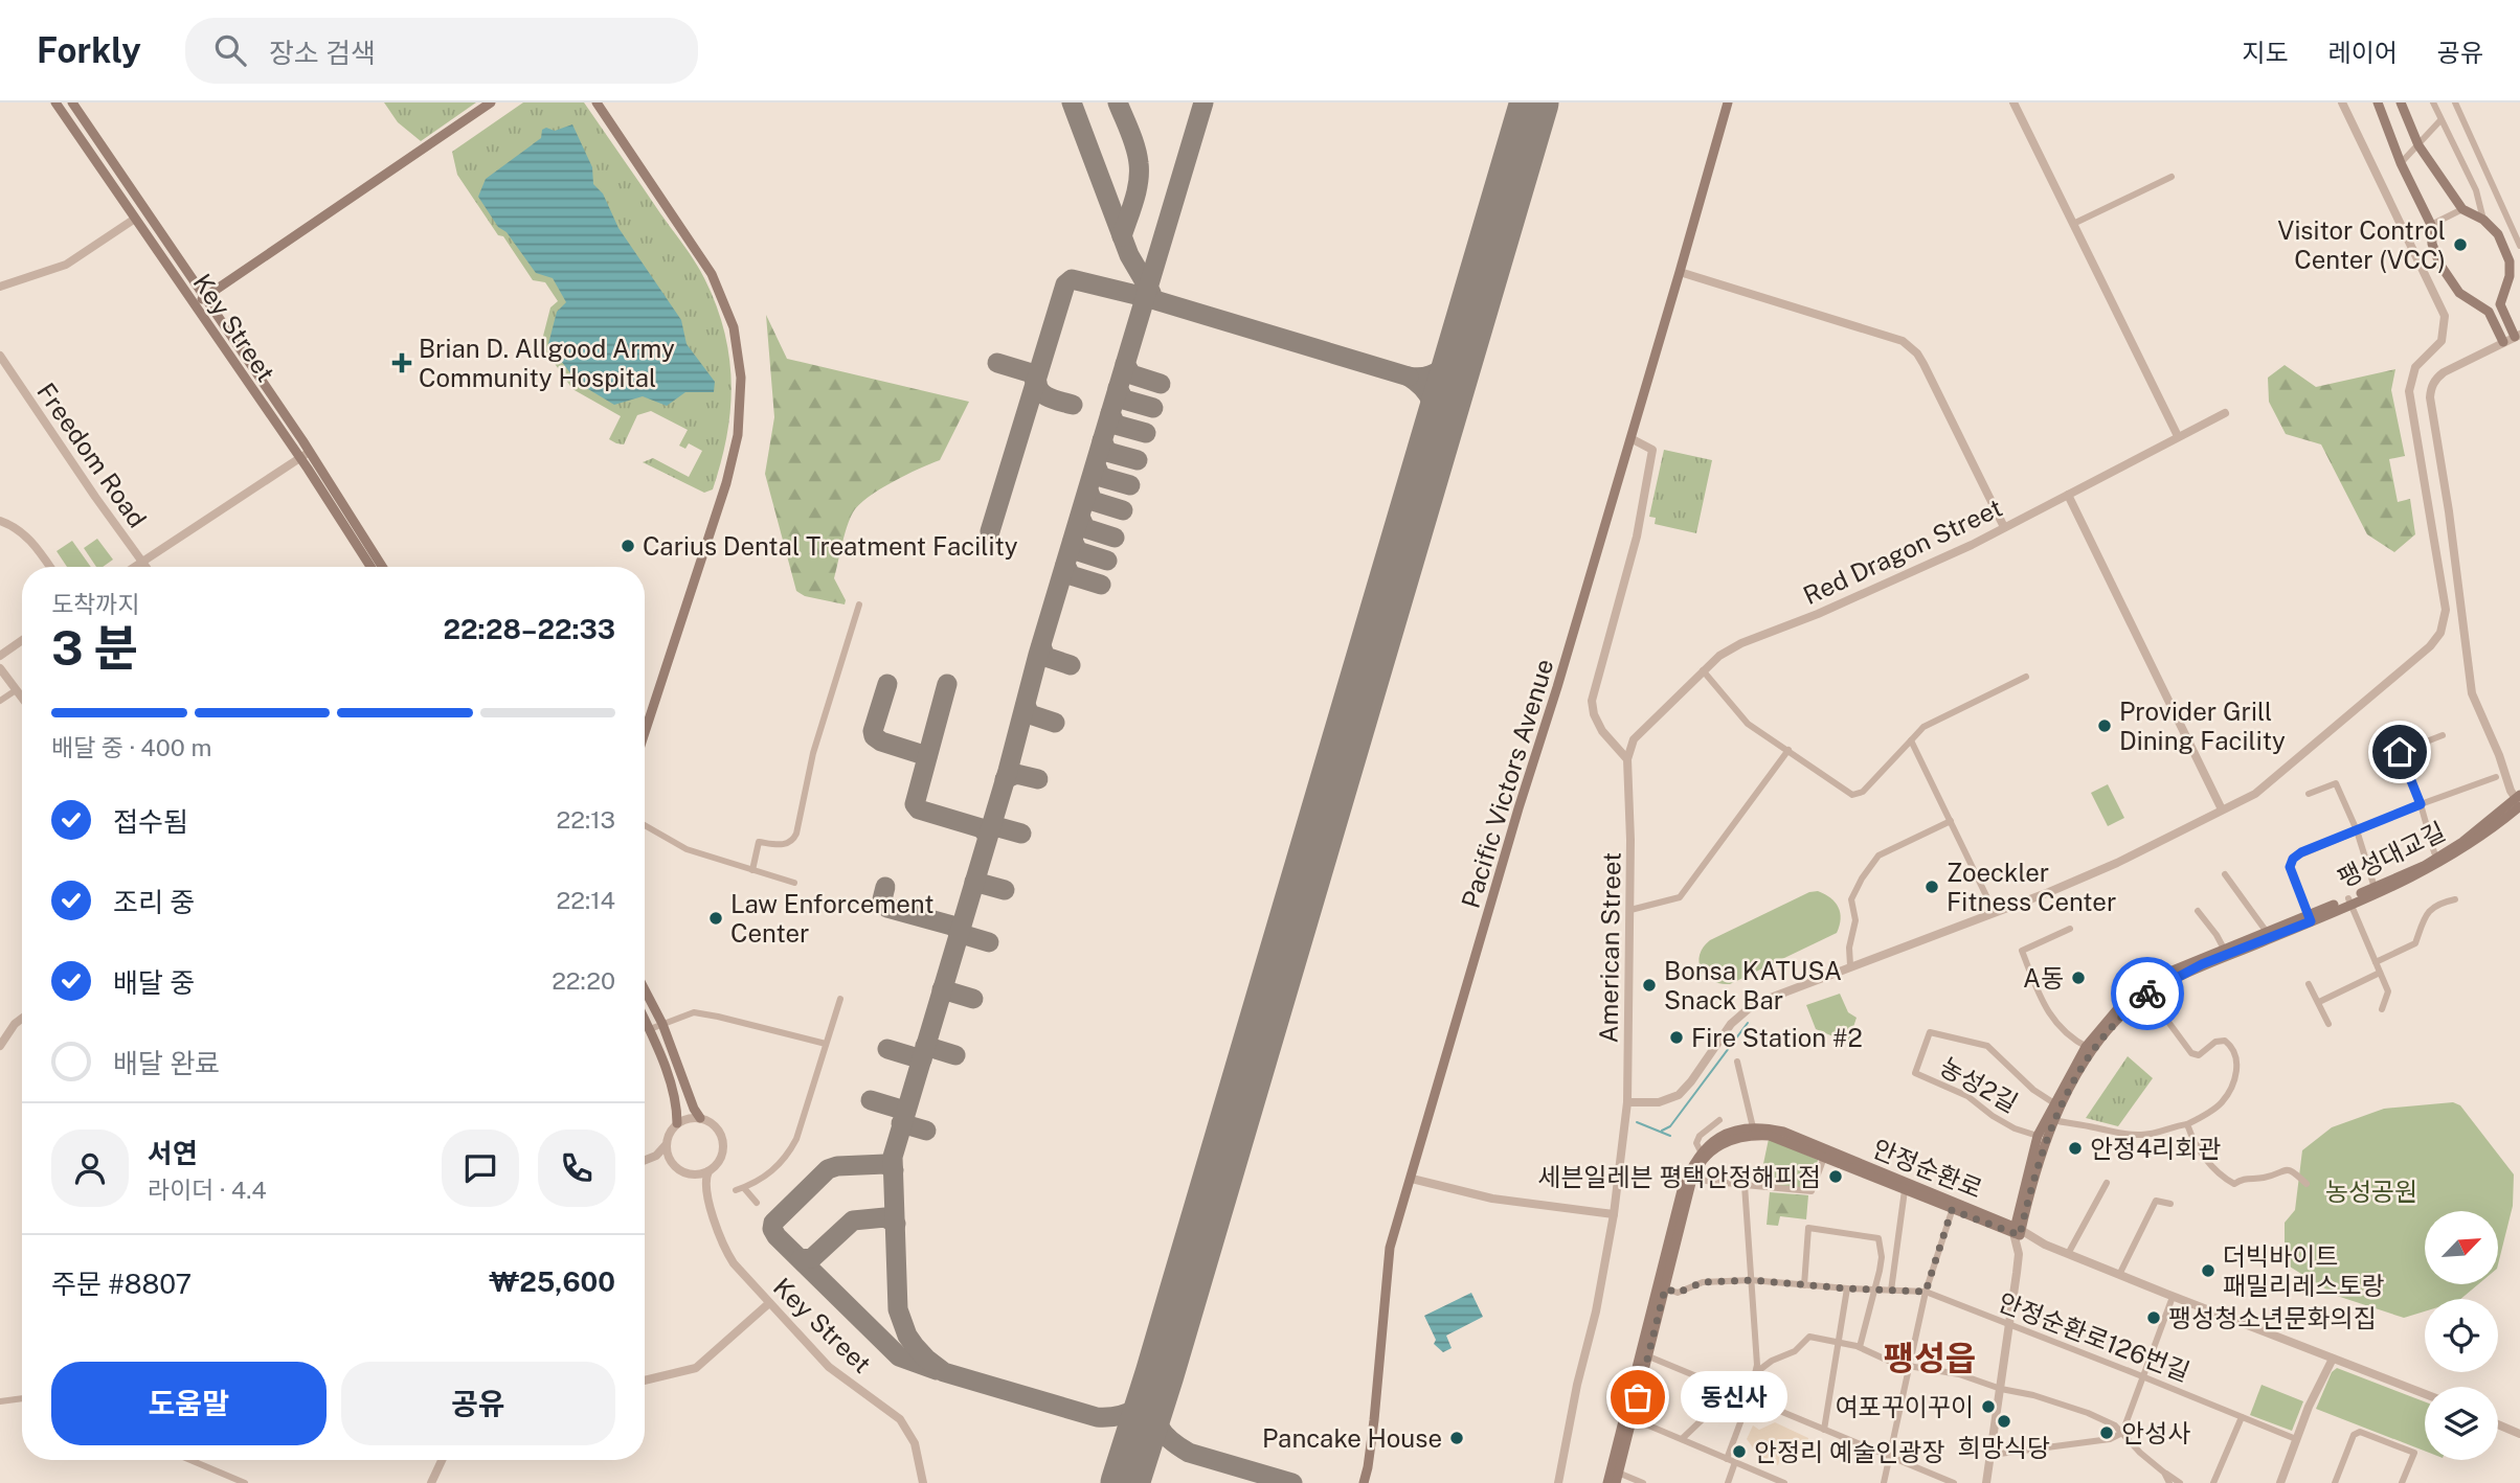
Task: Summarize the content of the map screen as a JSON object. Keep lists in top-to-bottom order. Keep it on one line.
{"streets":{"main road":["Key Street","Pacific Victors Avenue","팽성대교길","안정순환로"],"street":["Freedom Road","Red Dragon Street","American Street","농성2길","안정순환로126번길"]},"crossings":[["Red Dragon Street","American Street"],["팽성대교길","농성2길"],["팽성대교길","안정순환로"],["안정순환로","안정순환로126번길"]],"districts":["팽성읍"],"parks":["농성공원"],"places":{"other":["Visitor Control Center (VCC)","Carius Dental Treatment Facility","Provider Grill Dining Facility","Zoeckler Fitness Center","Law Enforcement Center","A동","Bonsa KATUSA Snack Bar","Fire Station #2","안정4리회관","세븐일레븐 평택안정해피점","더빅바이트 패밀리레스토랑","팽성청소년문화의집","동신사","여포꾸이꾸이","희망식당","안성사","Pancake House","안정리 예술인광장"],"health":["Brian D. Allgood Army Community Hospital"]},"north":"top right","page":{"header":"Forkly","search":"장소 검색","nav":["지도","레이어","공유"],"heading":["3 분","도착까지","22:28–22:33"],"panel":["서연","라이더 · 4.4","주문 #8807","₩25,600"],"bar":"배달 중 · 400 m","list":[["접수됨","22:13"],["조리 중","22:14"],["배달 중","22:20"],"배달 완료"],"buttons":["도움말","공유"],"bubble":"동신사"}}
